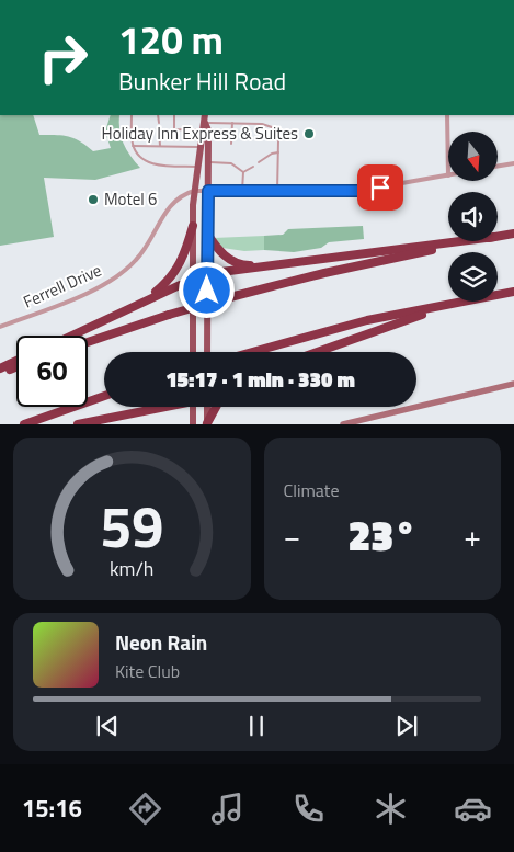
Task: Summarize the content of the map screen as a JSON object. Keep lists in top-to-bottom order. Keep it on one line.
{"streets":{"street":["Ferrell Drive"]},"places":["Holiday Inn Express & Suites","Motel 6"],"north":"bottom","page":{"turn":["120 m","Bunker Hill Road"],"limit":"60","trip":"15:17 · 1 min · 330 m","tile":"Climate","heat":["−","23°","+"],"song":["Neon Rain","Kite Club"],"tabs":"15:16","gauge":["59","km/h"]}}
